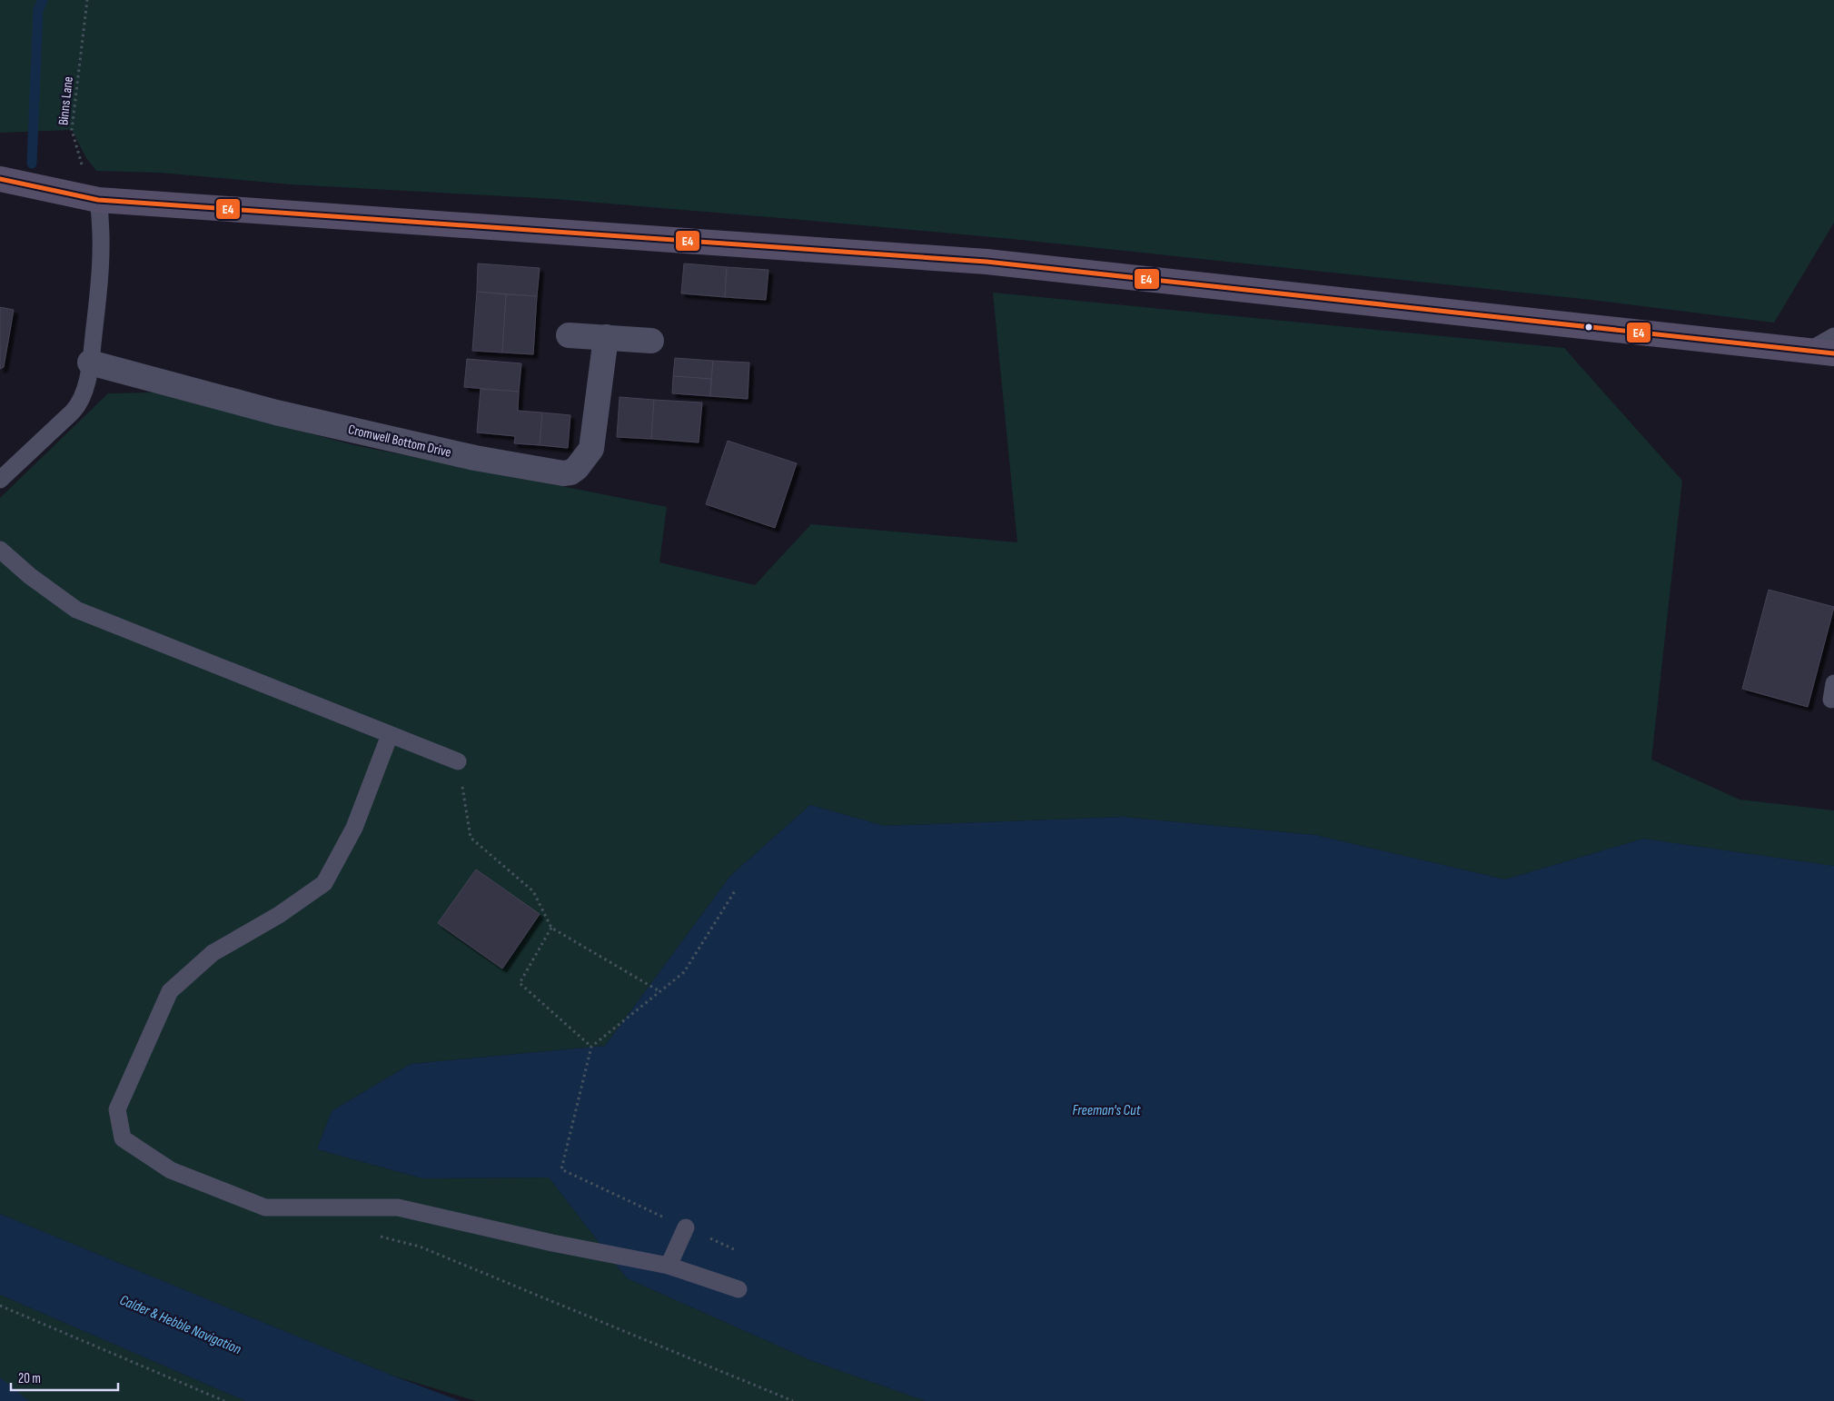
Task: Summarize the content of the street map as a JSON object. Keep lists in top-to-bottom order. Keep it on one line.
{"streets":{"street":["Cromwell Bottom Drive"],"path":["Binns Lane"]},"water":["Freeman's Cut","Calder & Hebble Navigation"],"lines":["transit line E4"],"scale_bar":"20 m"}
